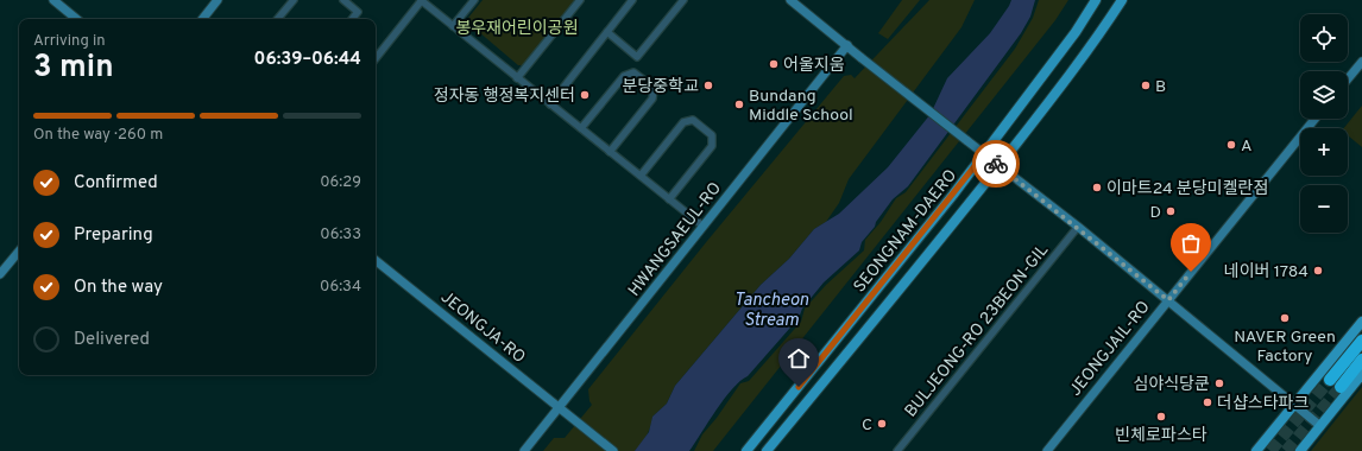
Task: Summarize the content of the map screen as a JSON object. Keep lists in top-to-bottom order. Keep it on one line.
{"streets":{"main road":["SEONGNAM-DAERO","HWANGSAEUL-RO","JEONGJA-RO","JEONGJAIL-RO"],"street":["BULJEONG-RO 23BEON-GIL"]},"crossings":[["HWANGSAEUL-RO","JEONGJA-RO"]],"water":["Tancheon Stream"],"parks":["봉우재어린이공원"],"places":["어울지움","분당중학교","B","정자동 행정복지센터","Bundang Middle School","A","이마트24 분당미켈란점","D","네이버 1784","NAVER Green Factory","심야식당쿤","더샵스타파크","빈체로파스타","C"],"page":{"map_buttons":["+","−"],"heading":["3 min","Arriving in","06:39–06:44"],"bar":"On the way · 260 m","list":[["Confirmed","06:29"],["Preparing","06:33"],["On the way","06:34"],"Delivered"]}}
